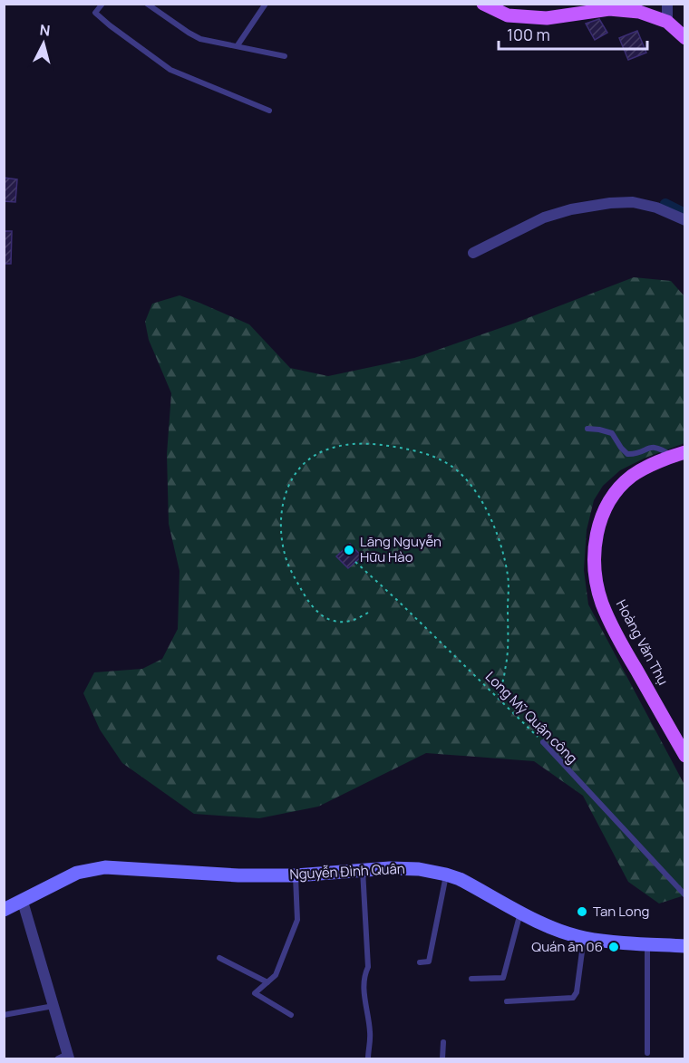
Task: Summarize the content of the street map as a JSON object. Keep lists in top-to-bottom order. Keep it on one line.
{"streets":{"main road":["Hoàng Văn Thụ"],"street":["Nguyễn Đình Quân"],"lane":["Long Mỹ Quận công"]},"places":["Lăng Nguyễn Hữu Hào","Tan Long","Quán ăn 06"],"scale_bar":"100 m","north":"top"}
